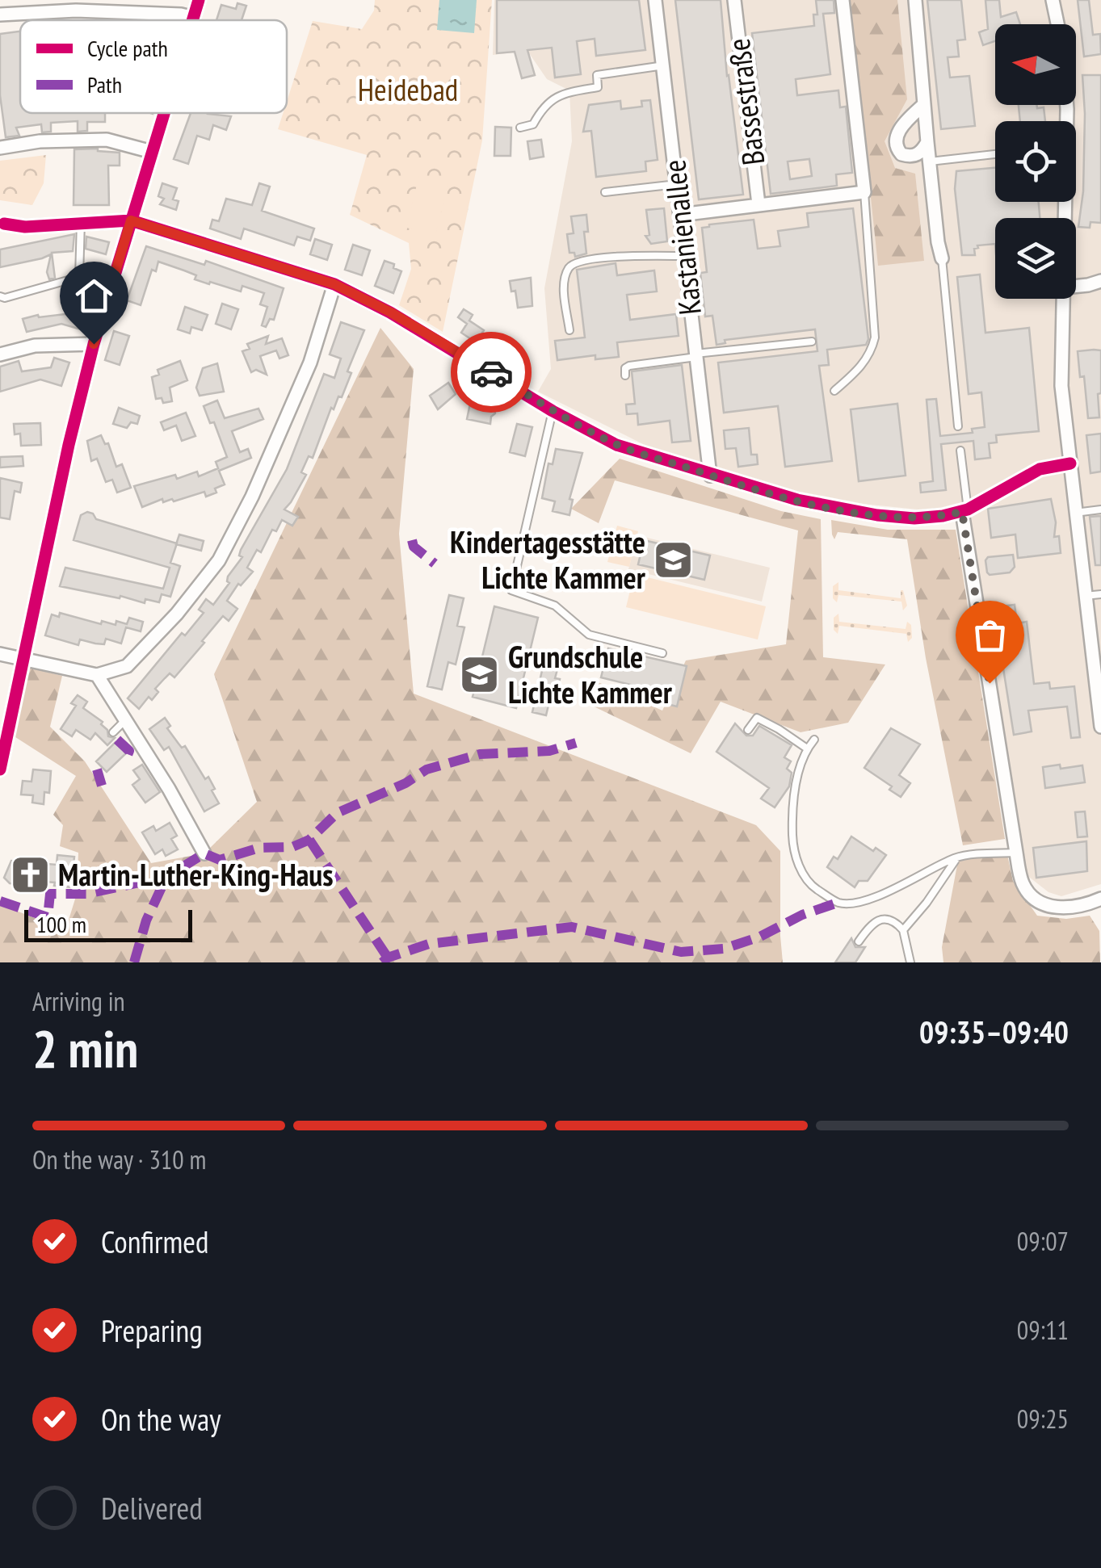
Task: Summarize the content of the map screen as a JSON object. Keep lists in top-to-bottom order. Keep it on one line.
{"streets":{"street":["Bassestraße","Kastanienallee"]},"parks":["Heidebad"],"places":{"school or university":["Kindertagesstätte Lichte Kammer","Grundschule Lichte Kammer"],"church":["Martin-Luther-King-Haus"]},"legend":["Cycle path","Path"],"scale_bar":"100 m","north":"left","page":{"scale":"100 m","heading":["2 min","Arriving in","09:35–09:40"],"bar":"On the way · 310 m","list":[["Confirmed","09:07"],["Preparing","09:11"],["On the way","09:25"],"Delivered"]}}
